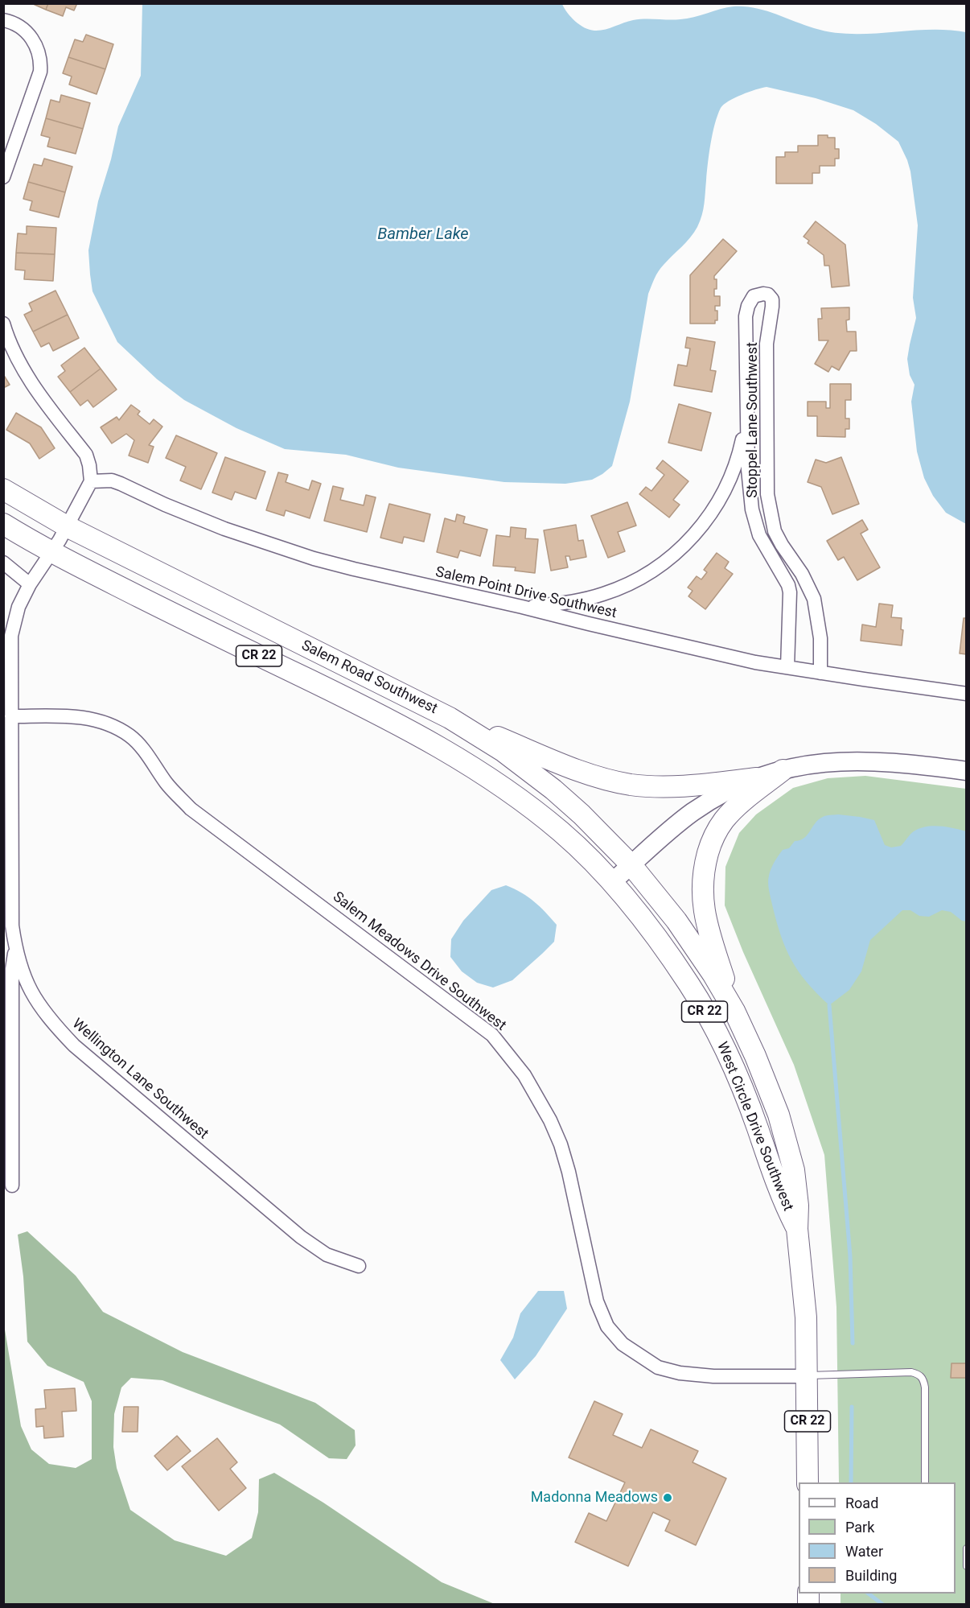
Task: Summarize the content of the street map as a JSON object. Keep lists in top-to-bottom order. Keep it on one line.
{"streets":{"main road":["CR 22","Salem Road Southwest","West Circle Drive Southwest"],"street":["Stoppel Lane Southwest","Salem Point Drive Southwest","Salem Meadows Drive Southwest","Wellington Lane Southwest"]},"crossings":[["Stoppel Lane Southwest","Salem Point Drive Southwest"],["Salem Road Southwest","Wellington Lane Southwest"],["Salem Road Southwest","West Circle Drive Southwest"],["Salem Meadows Drive Southwest","Wellington Lane Southwest"],["Salem Meadows Drive Southwest","West Circle Drive Southwest"]],"water":["Bamber Lake"],"places":["Madonna Meadows"],"legend":["Road","Park","Water","Building"]}
